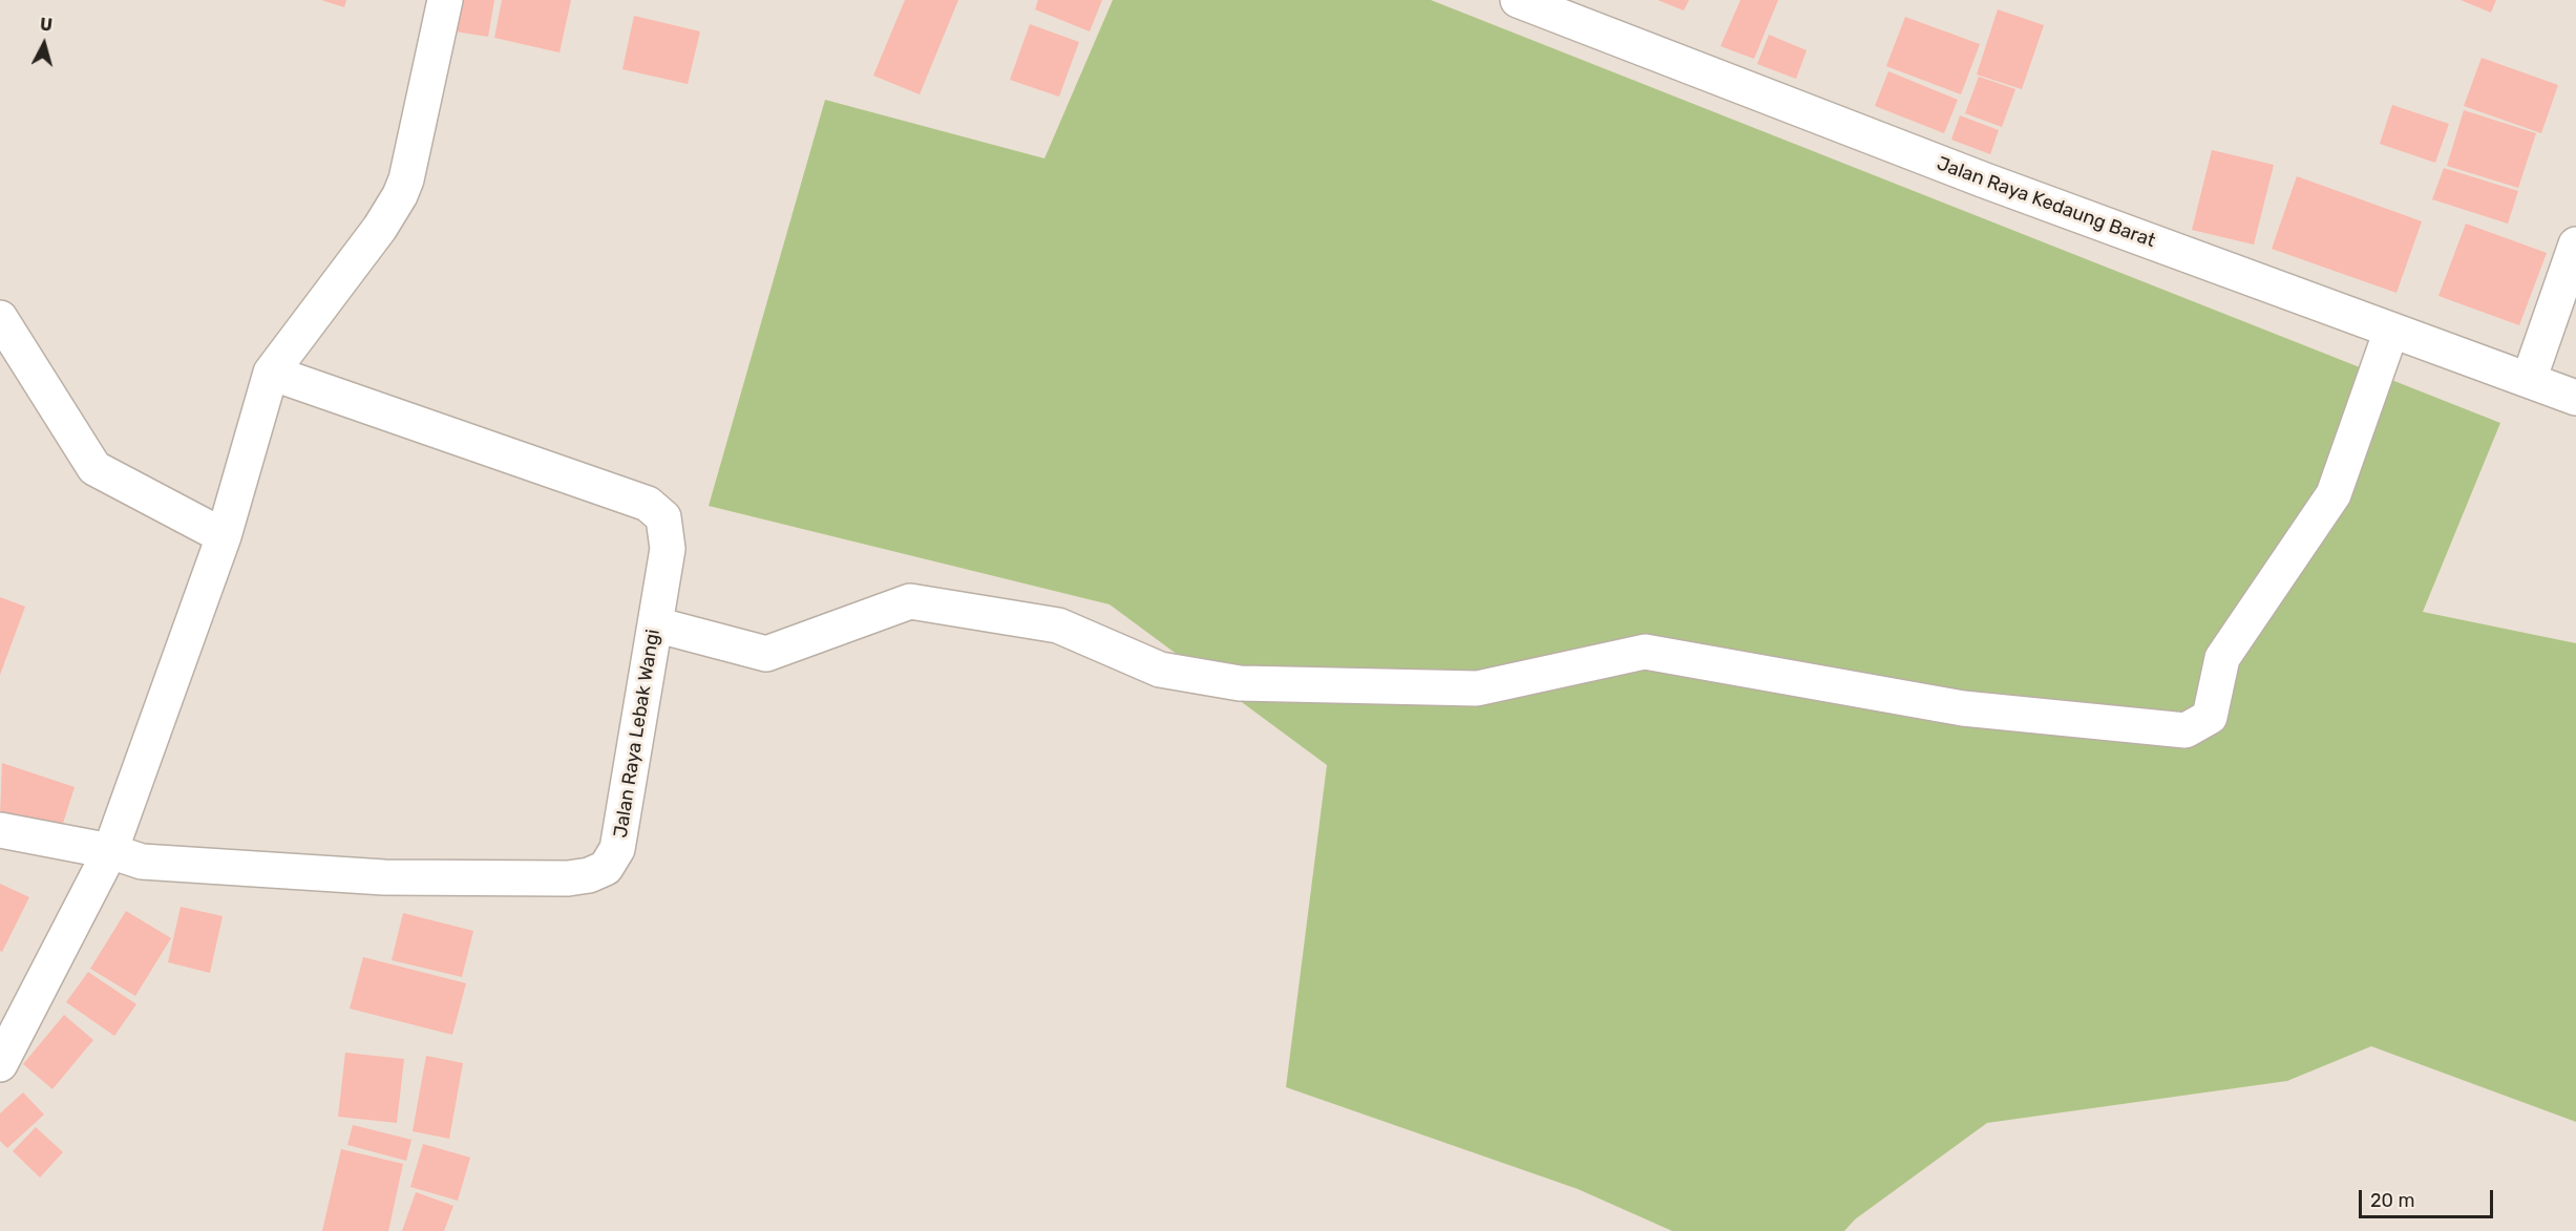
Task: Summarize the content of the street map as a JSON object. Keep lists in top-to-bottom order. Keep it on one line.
{"streets":{"street":["Jalan Raya Kedaung Barat","Jalan Raya Lebak Wangi"]},"scale_bar":"20 m","north":"top"}
